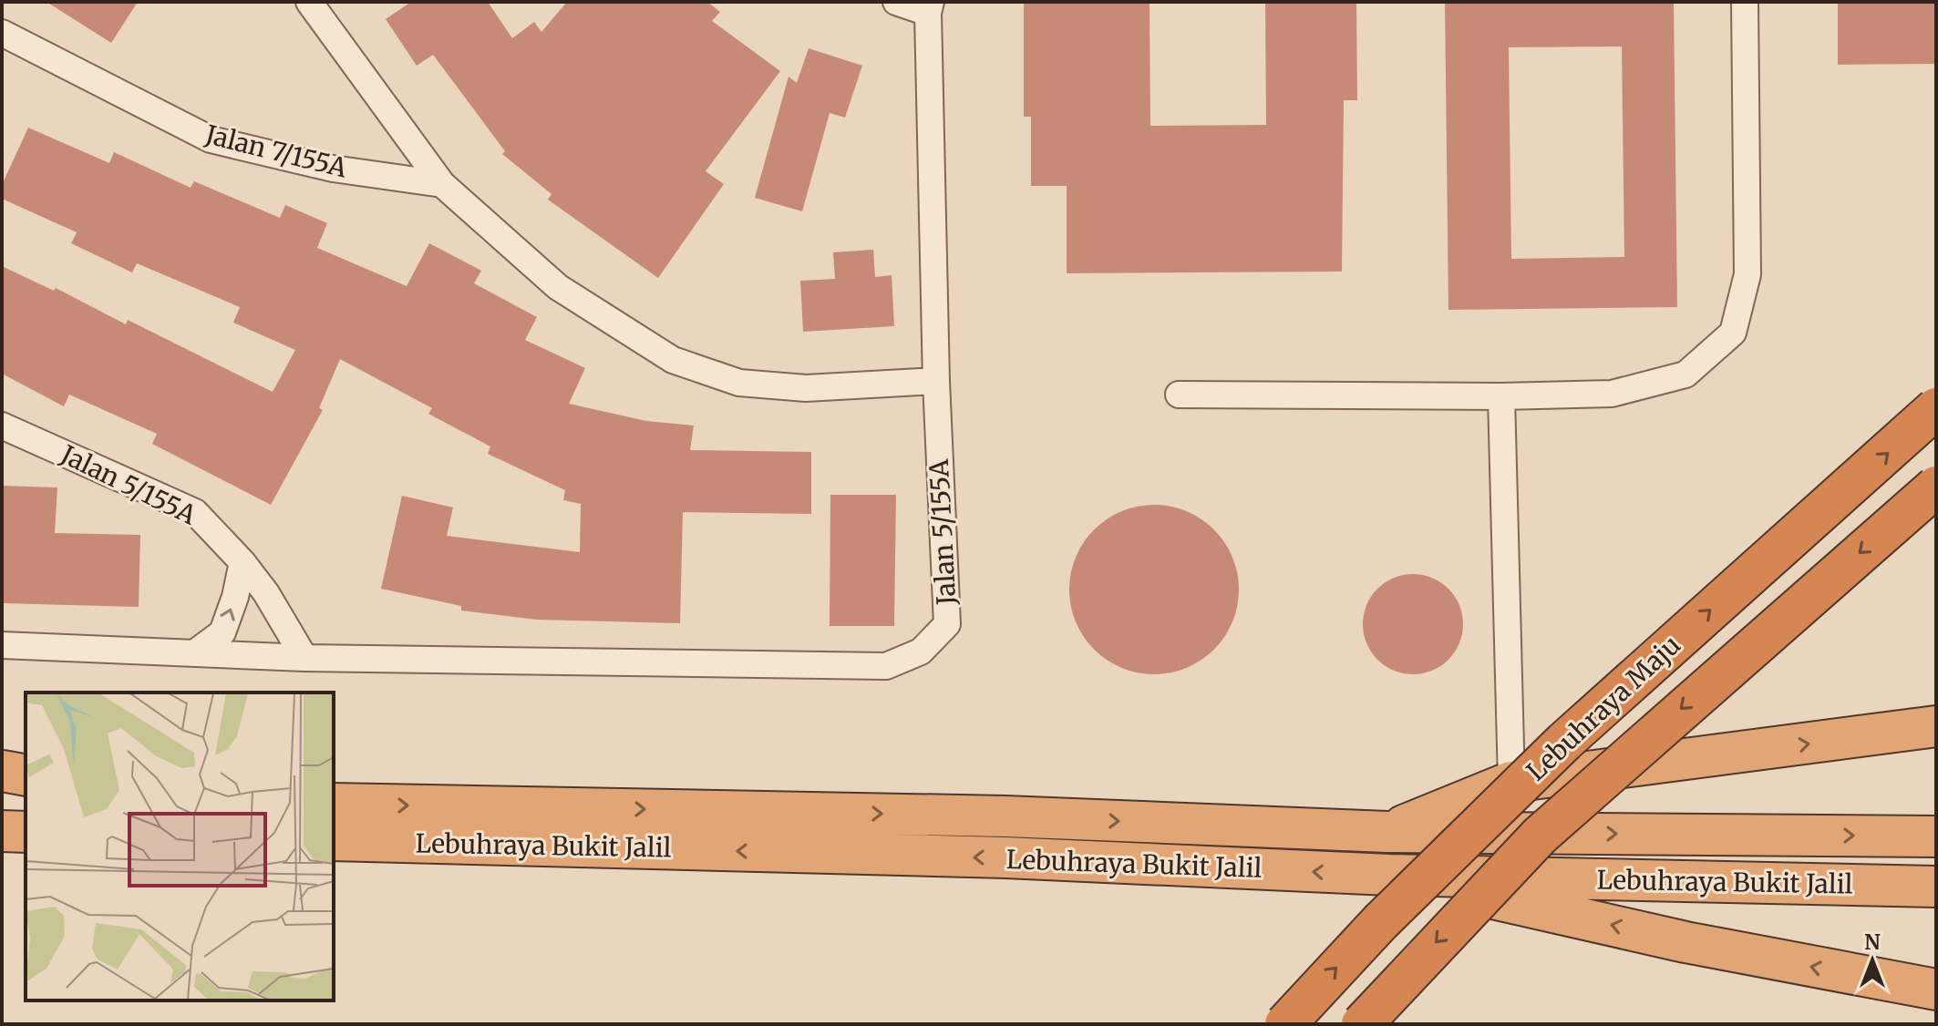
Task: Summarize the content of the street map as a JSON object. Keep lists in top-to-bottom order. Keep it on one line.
{"streets":{"highway":["Lebuhraya Maju","Lebuhraya Bukit Jalil"],"street":["Jalan 7/155A","Jalan 5/155A"]},"north":"top"}
